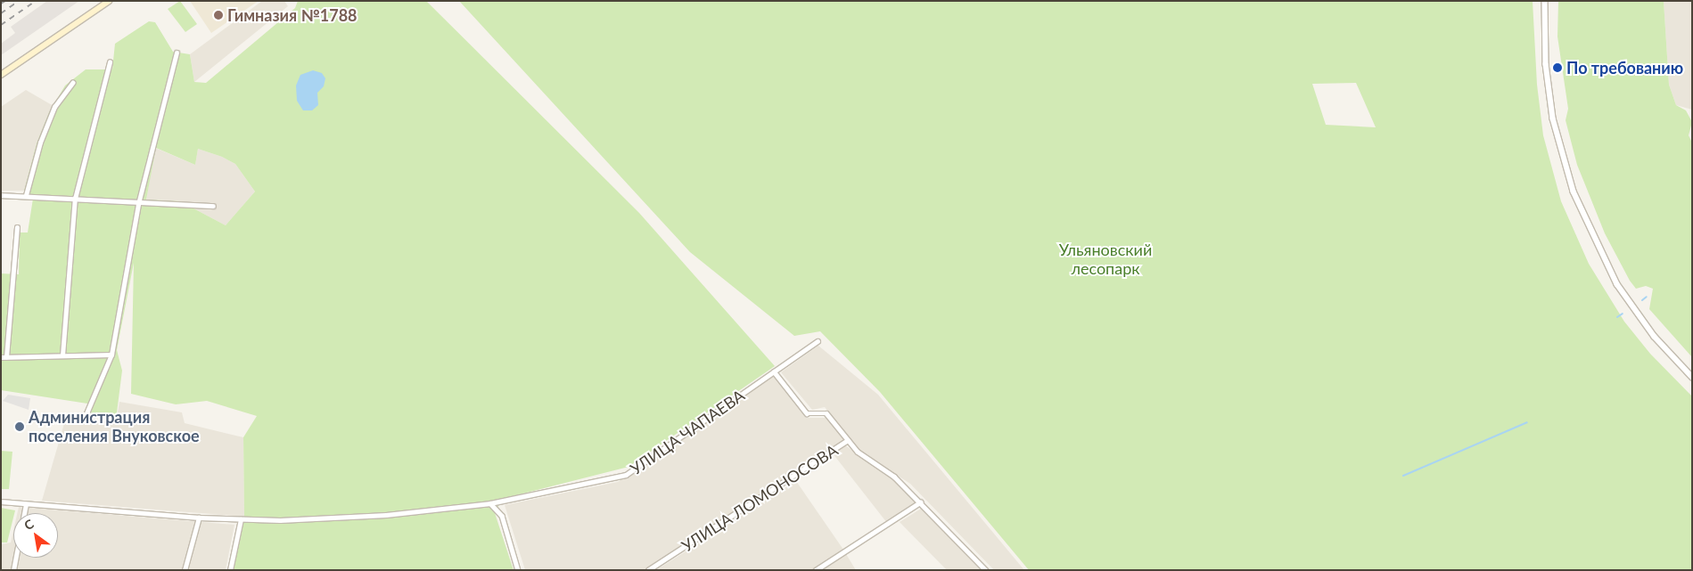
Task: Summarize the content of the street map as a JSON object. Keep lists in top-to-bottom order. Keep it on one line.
{"streets":{"street":["УЛИЦА ЧАПАЕВА","УЛИЦА ЛОМОНОСОВА"]},"parks":["Ульяновский лесопарк"],"places":["Гимназия №1788","По требованию","Администрация поселения Внуковское"],"north":"top left"}
